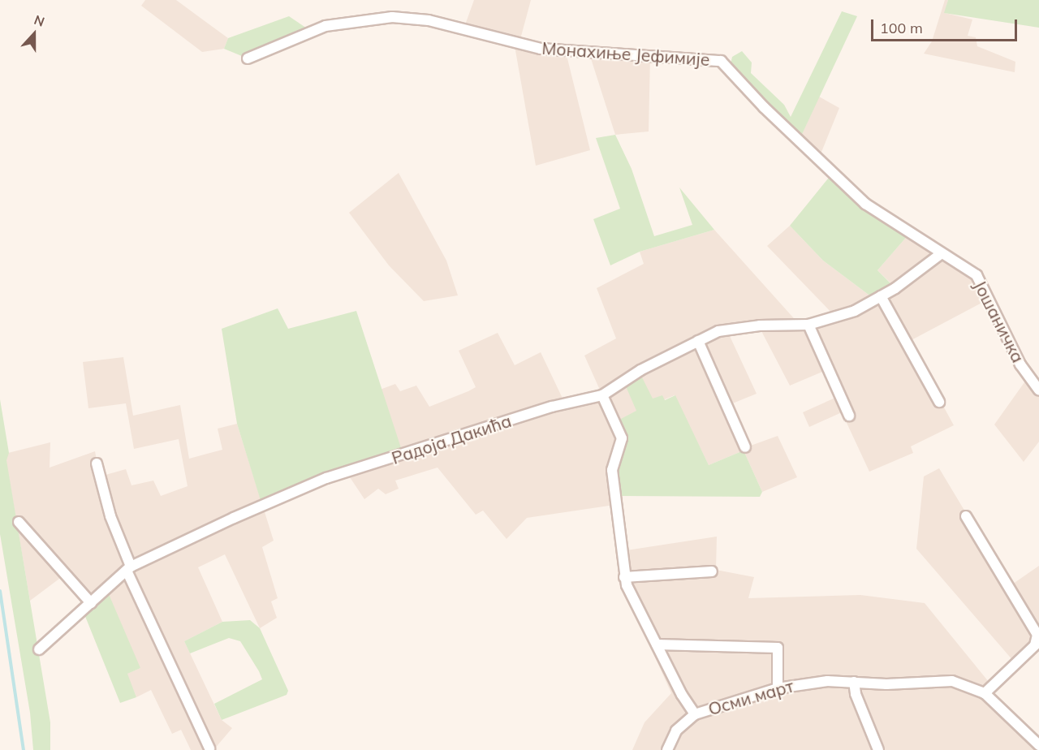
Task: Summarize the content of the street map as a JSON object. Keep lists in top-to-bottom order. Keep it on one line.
{"streets":{"street":["Монахиње Јефимије","Јошаничка","Радоја Дакића","Осми март"]},"crossings":[["Монахиње Јефимије","Јошаничка"]],"scale_bar":"100 m","north":"top"}
